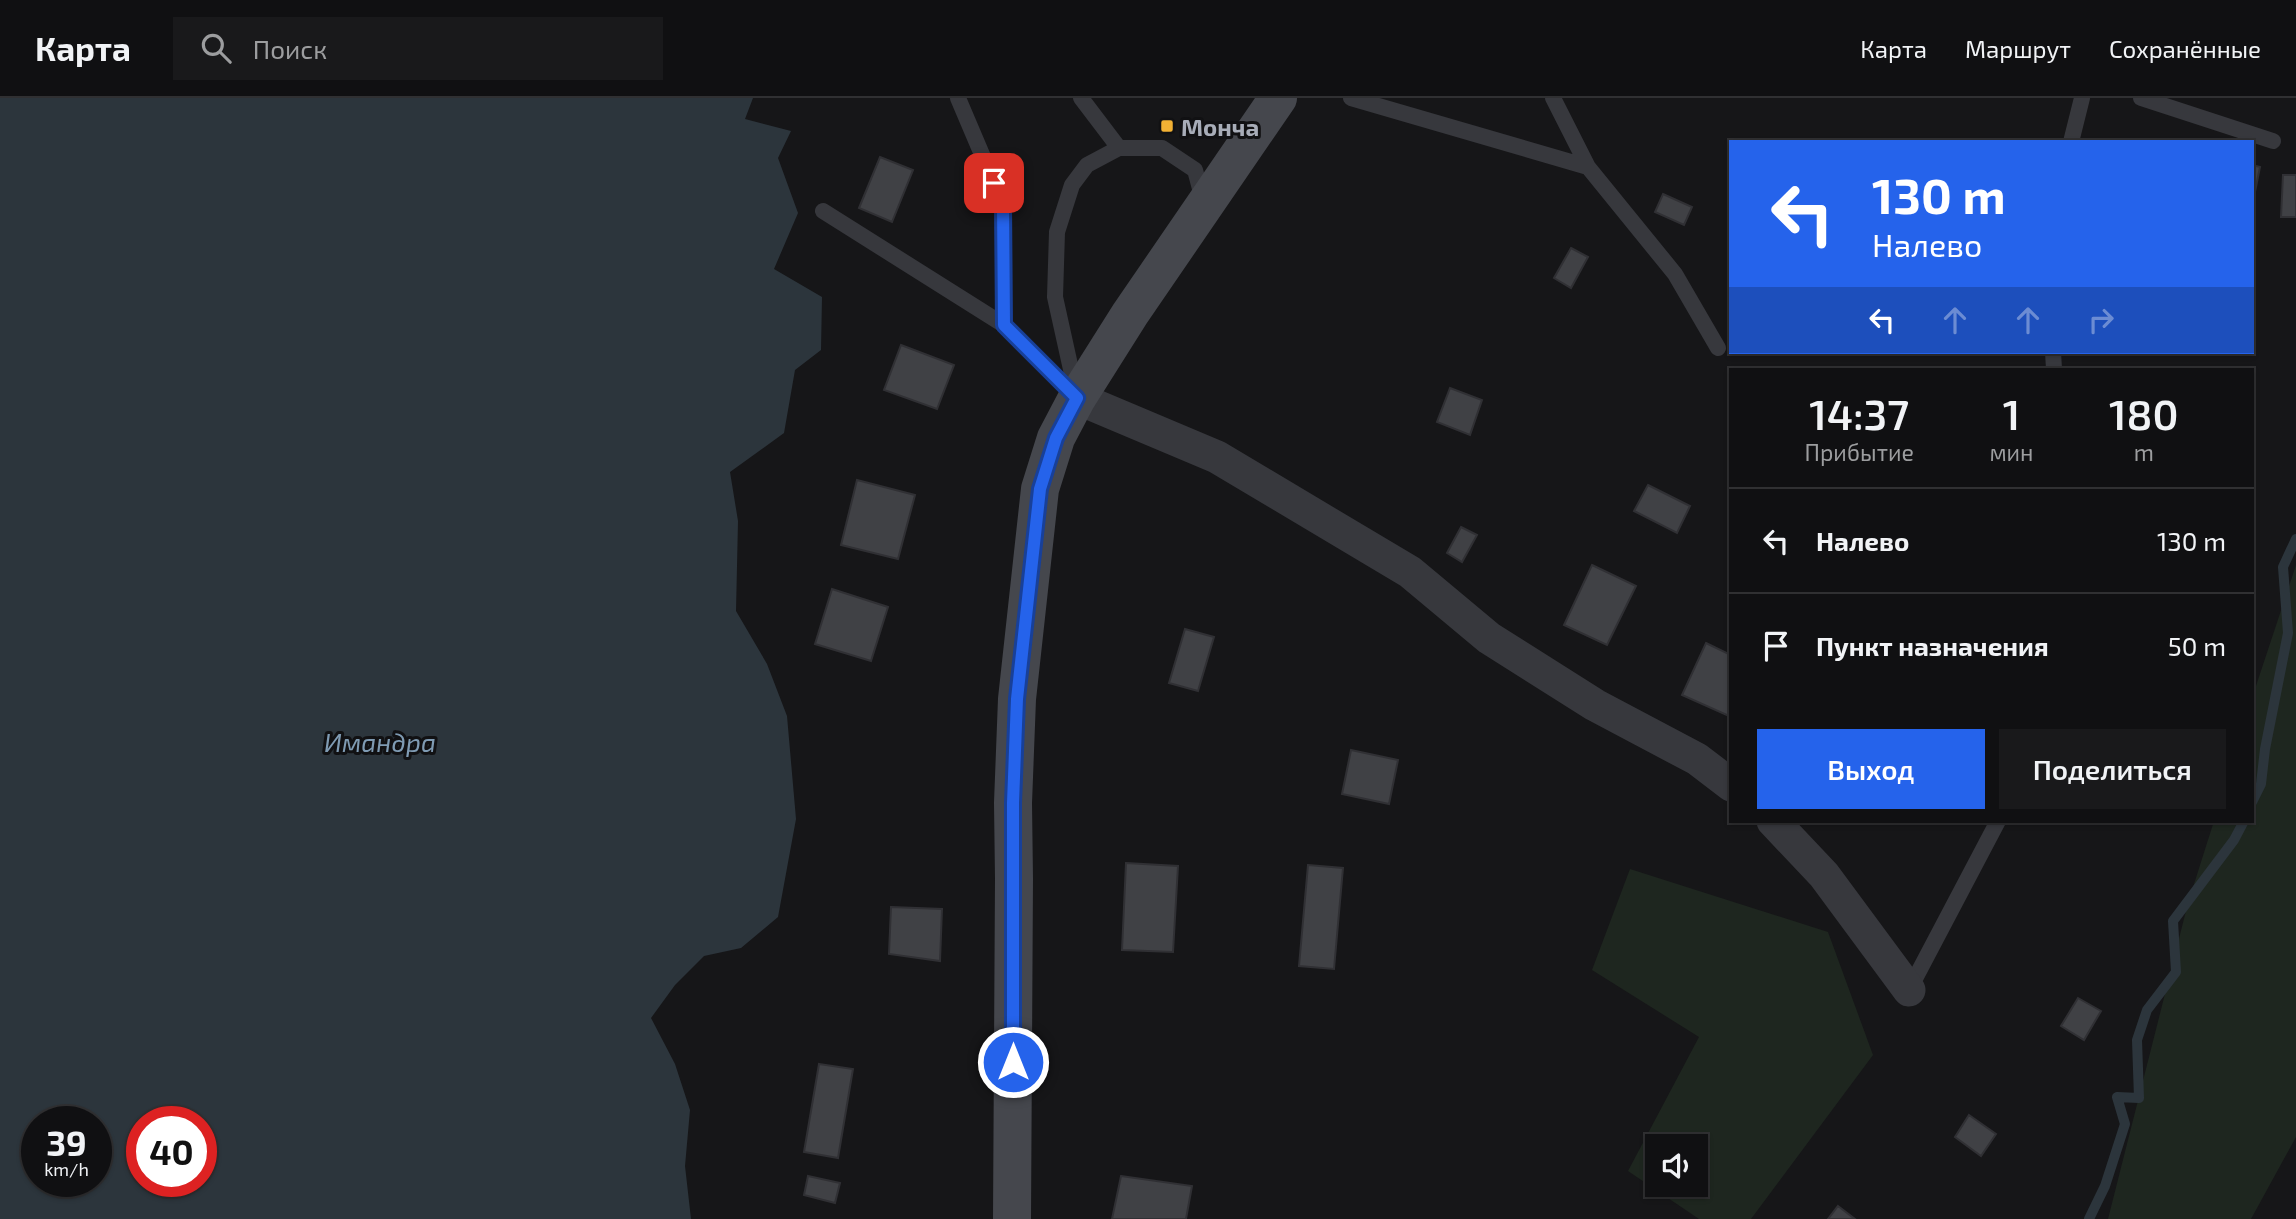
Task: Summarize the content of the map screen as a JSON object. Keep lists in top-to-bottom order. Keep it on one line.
{"water":["Имандра"],"places":{"transit":["Монча"]},"page":{"header":"Карта","search":"Поиск","nav":["Карта","Маршрут","Сохранённые"],"turn":["130 m","Налево"],"eta":["14:37","Прибытие","1","мин","180","m"],"list":[{"name":"Налево","value":"130 m"},{"name":"Пункт назначения","value":"50 m"}],"buttons":["Выход","Поделиться"],"speed":"39 km/h","limit":"40"}}
